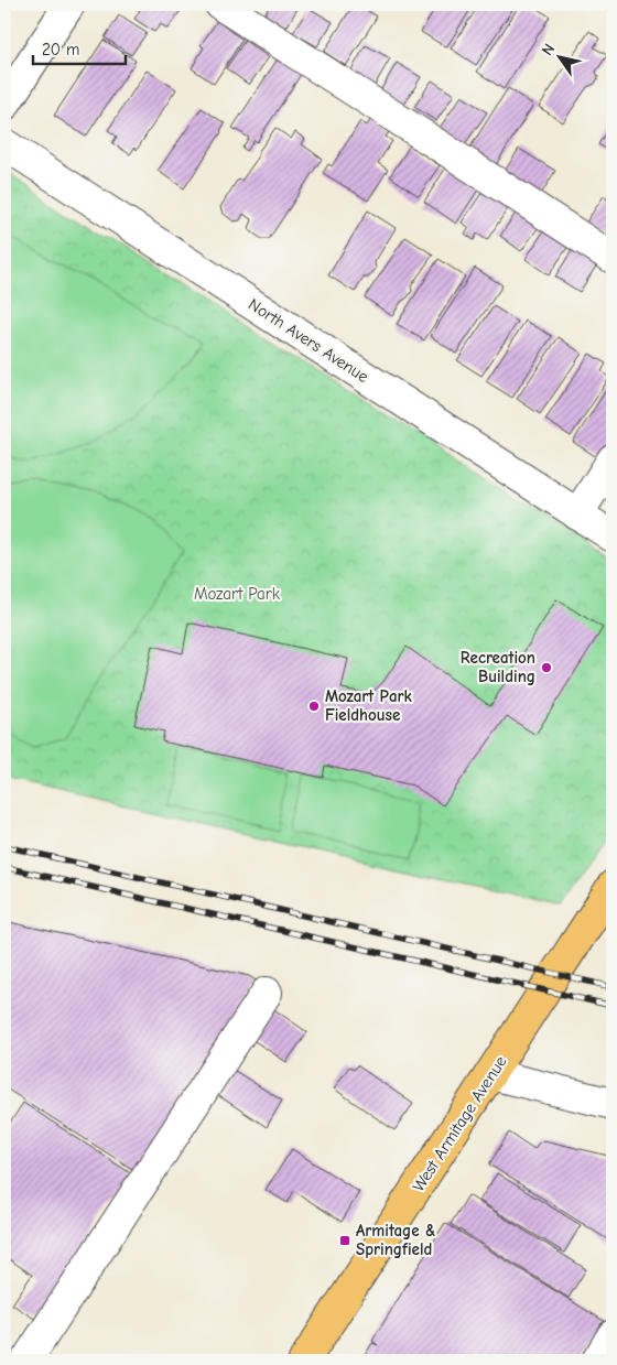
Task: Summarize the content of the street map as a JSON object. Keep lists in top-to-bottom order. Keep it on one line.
{"streets":{"main road":["West Armitage Avenue"],"street":["North Avers Avenue"]},"parks":["Mozart Park"],"places":{"other":["Recreation Building","Mozart Park Fieldhouse"],"transit":["Armitage & Springfield"]},"scale_bar":"20 m","north":"top left"}
